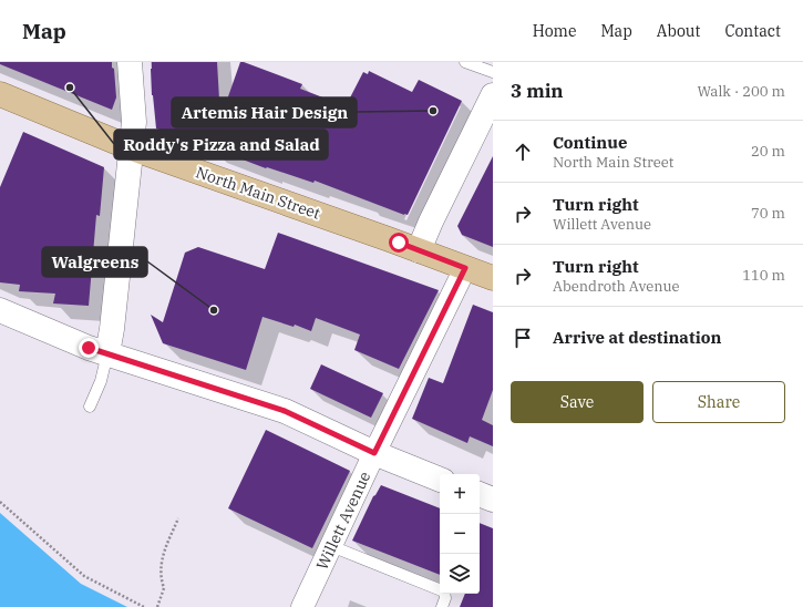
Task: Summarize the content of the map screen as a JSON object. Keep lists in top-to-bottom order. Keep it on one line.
{"streets":{"main road":["North Main Street"],"street":["Willett Avenue"]},"crossings":[["North Main Street","Willett Avenue"]],"places":["Roddy's Pizza and Salad","Artemis Hair Design","Walgreens"],"page":{"header":"Map","nav":["Home","Map","About","Contact"],"heading":["3 min","Walk · 200 m"],"list":[["Continue","North Main Street","20 m"],["Turn right","Willett Avenue","70 m"],["Turn right","Abendroth Avenue","110 m"],"Arrive at destination"],"buttons":["Save","Share"],"map_buttons":["+","−"]}}
